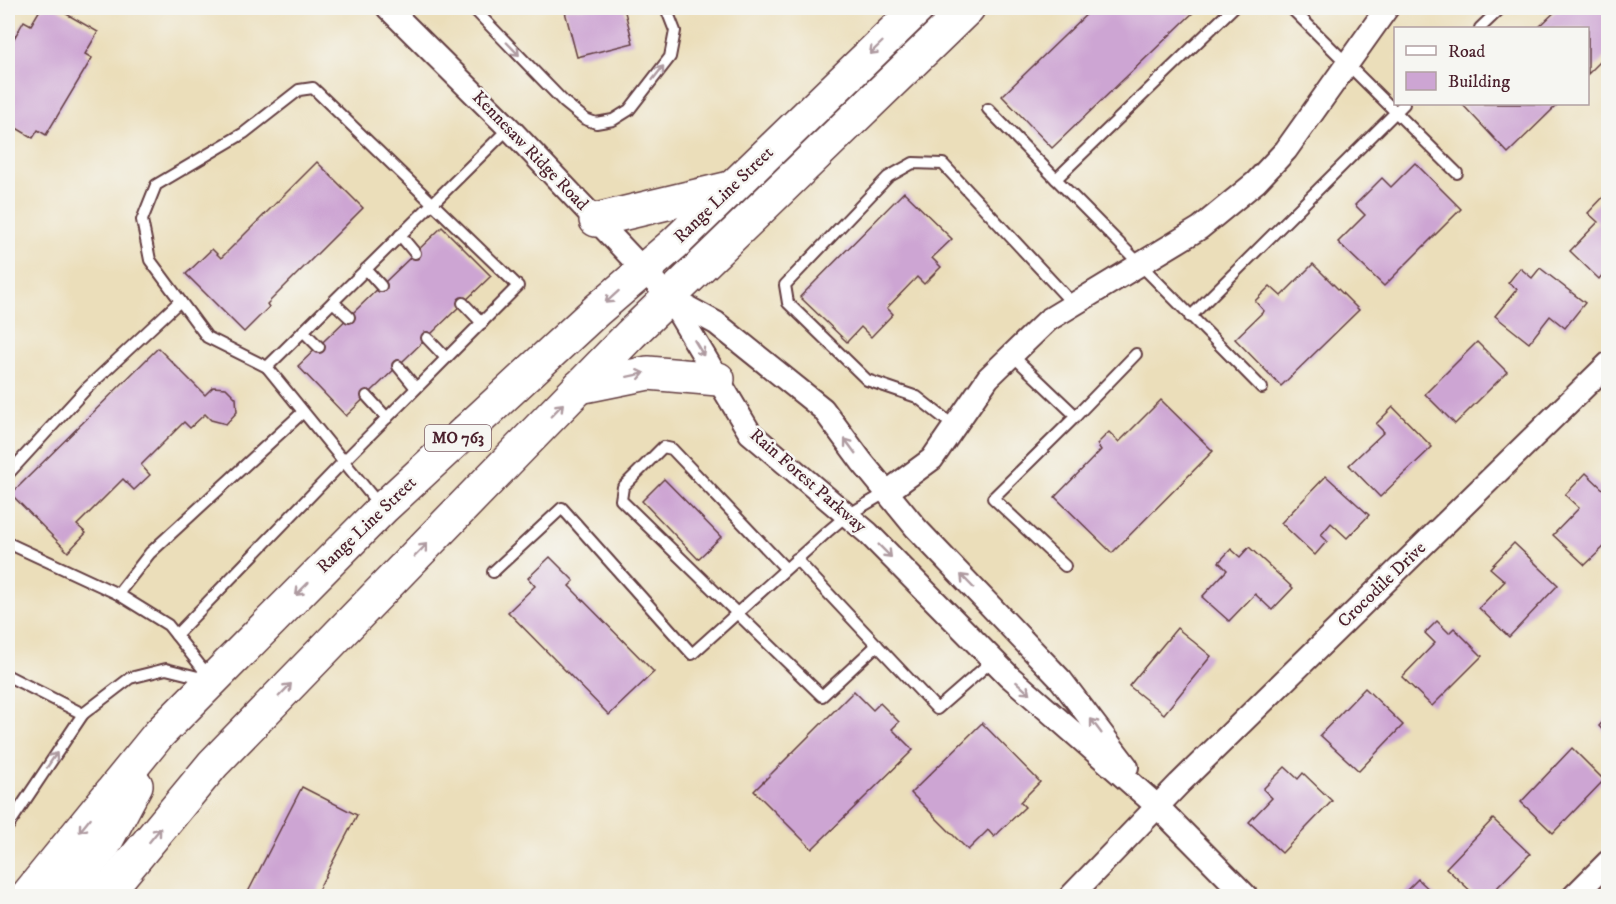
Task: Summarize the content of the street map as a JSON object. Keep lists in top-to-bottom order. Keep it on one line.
{"streets":{"main road":["Range Line Street","MO 763"],"street":["Kennesaw Ridge Road","Rain Forest Parkway","Crocodile Drive"]},"crossings":[["Kennesaw Ridge Road","Range Line Street"],["Kennesaw Ridge Road","Rain Forest Parkway"],["Range Line Street","Rain Forest Parkway"],["Rain Forest Parkway","Crocodile Drive"]],"legend":["Road","Building"]}
